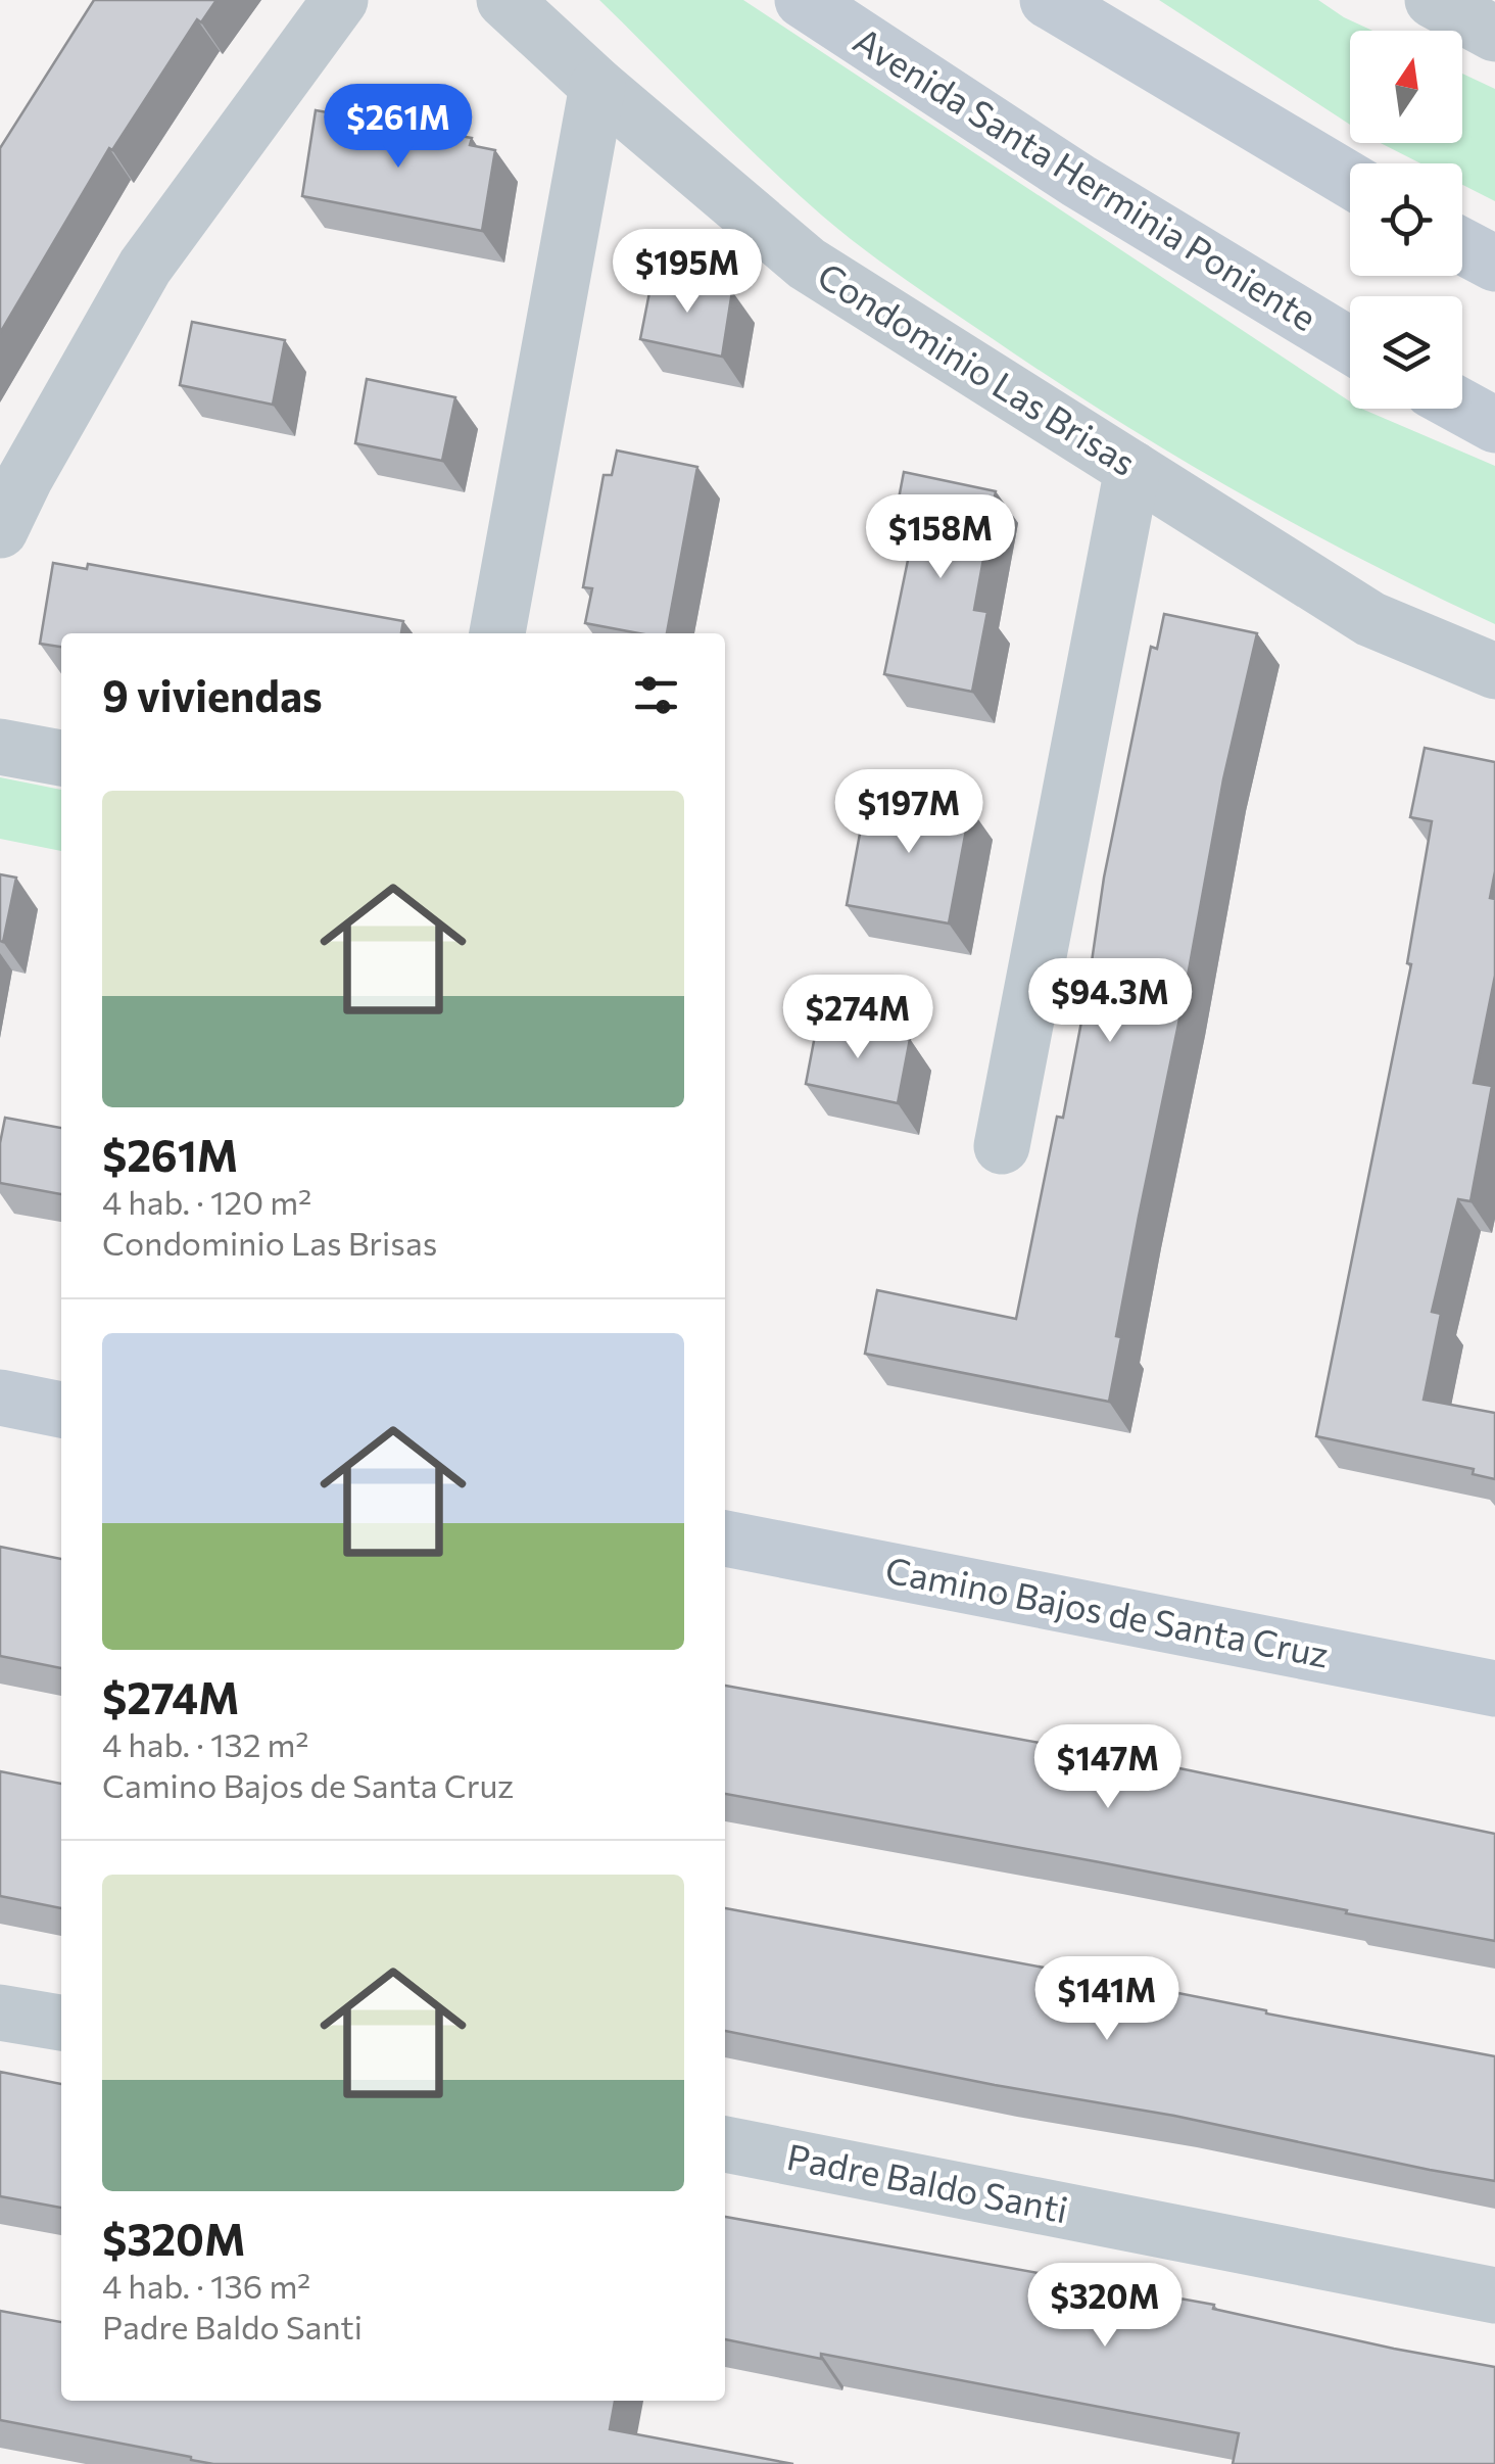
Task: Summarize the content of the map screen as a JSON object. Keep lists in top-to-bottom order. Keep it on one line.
{"streets":{"street":["Avenida Santa Herminia Poniente","Condominio Las Brisas","Camino Bajos de Santa Cruz","Padre Baldo Santi"]},"north":"top","page":{"price":["$261M","$195M","$158M","$197M","$94.3M","$274M","$147M","$141M","$320M"],"heading":"9 viviendas","list":[{"name":"$261M","note":"4 hab. · 120 m² · Condominio Las Brisas"},{"name":"$274M","note":"4 hab. · 132 m² · Camino Bajos de Santa Cruz"},{"name":"$320M","note":"4 hab. · 136 m² · Padre Baldo Santi"}]}}
